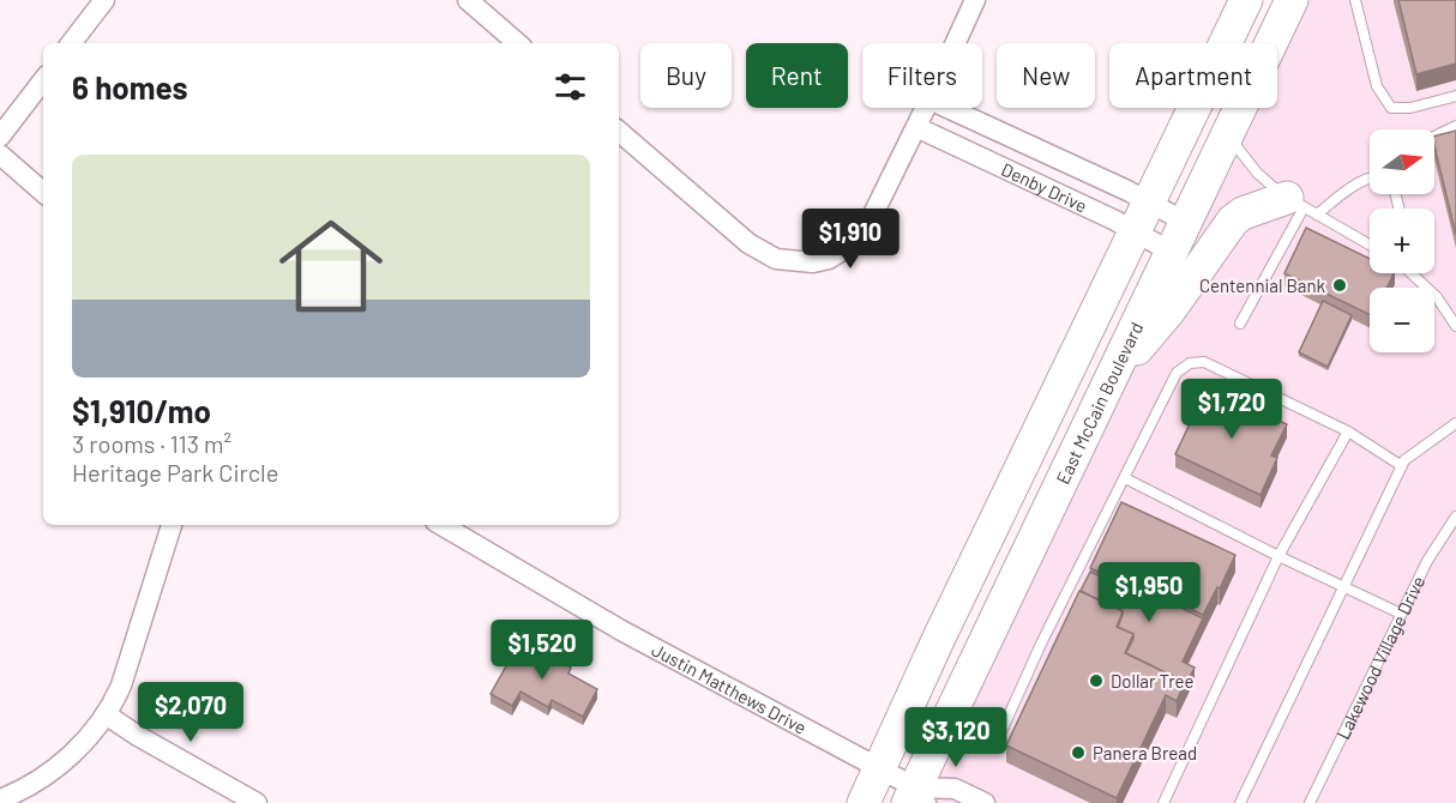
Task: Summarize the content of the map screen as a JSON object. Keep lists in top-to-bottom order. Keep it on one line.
{"streets":{"main road":["East McCain Boulevard"],"street":["Denby Drive","Justin Matthews Drive"],"lane":["Lakewood Village Drive"]},"crossings":[["Denby Drive","East McCain Boulevard"],["East McCain Boulevard","Justin Matthews Drive"]],"places":["Centennial Bank","Dollar Tree","Panera Bread"],"north":"right","page":{"chip":["Buy","Rent","Filters","New","Apartment"],"heading":"6 homes","map_buttons":["+","−"],"list":[{"name":"$1,910/mo","note":"3 rooms · 113 m² · Heritage Park Circle"}],"price":["$1,910","$1,720","$1,950","$1,520","$2,070","$3,120"]}}
